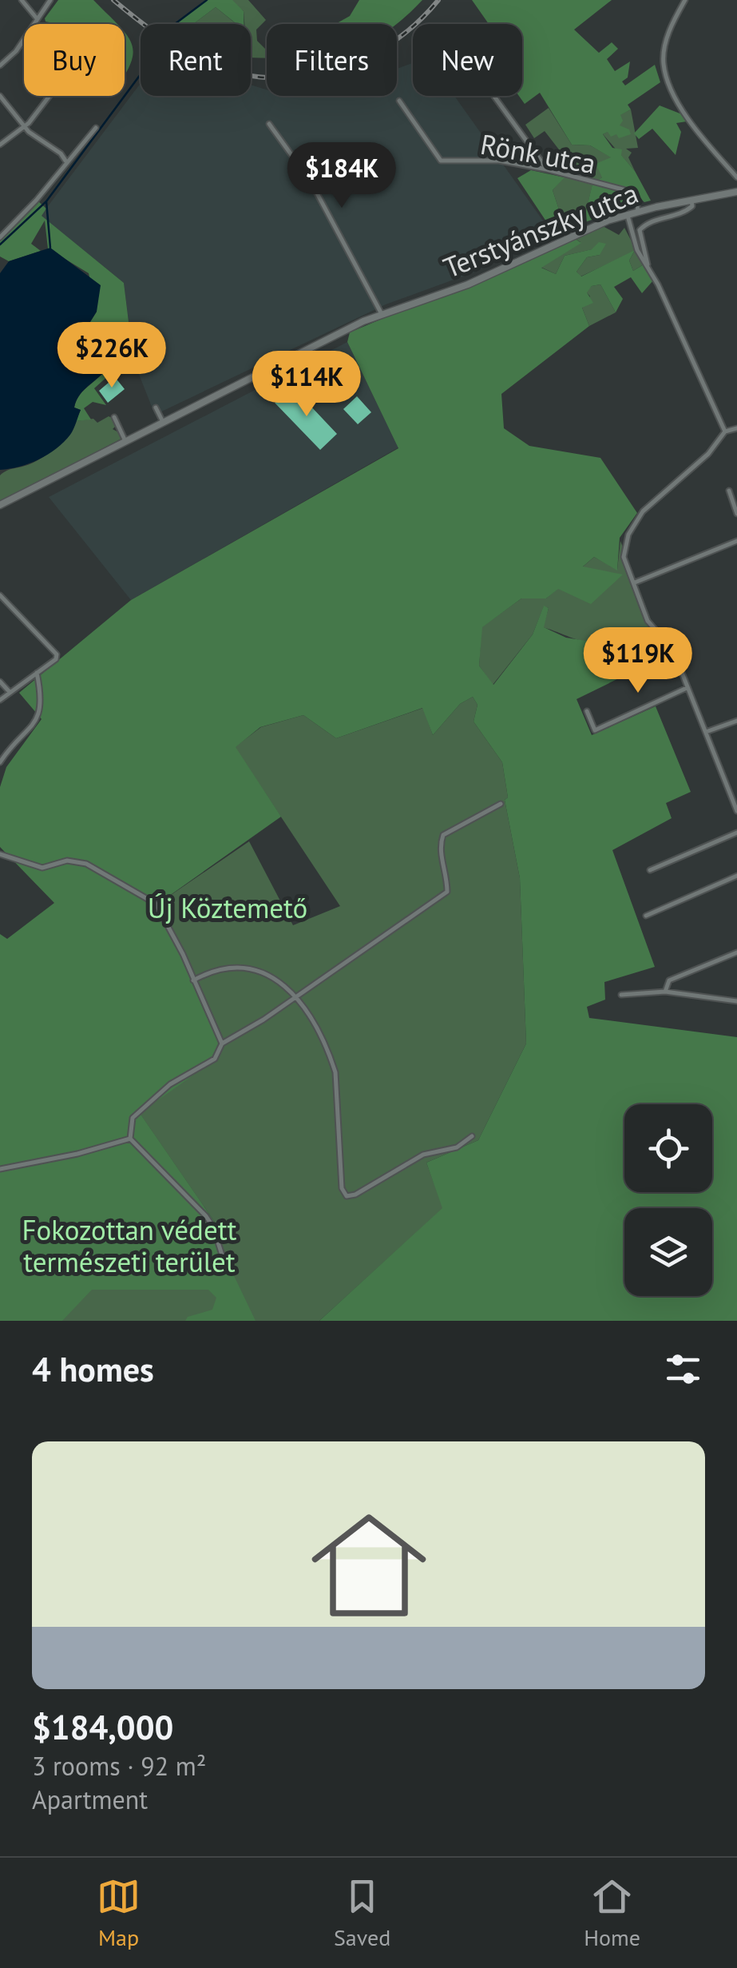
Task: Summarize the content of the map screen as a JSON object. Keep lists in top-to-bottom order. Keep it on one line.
{"streets":{"main road":["Terstyánszky utca"],"street":["Rönk utca"]},"crossings":[["Rönk utca","Terstyánszky utca"]],"parks":["Új Köztemető","Fokozottan védett természeti terület"],"page":{"chip":["Buy","Rent","Filters","New"],"price":["$184K","$226K","$114K","$119K"],"heading":"4 homes","list":[{"name":"$184,000","note":"3 rooms · 92 m² · Apartment"}],"tabs":["Map","Saved","Home"]}}
